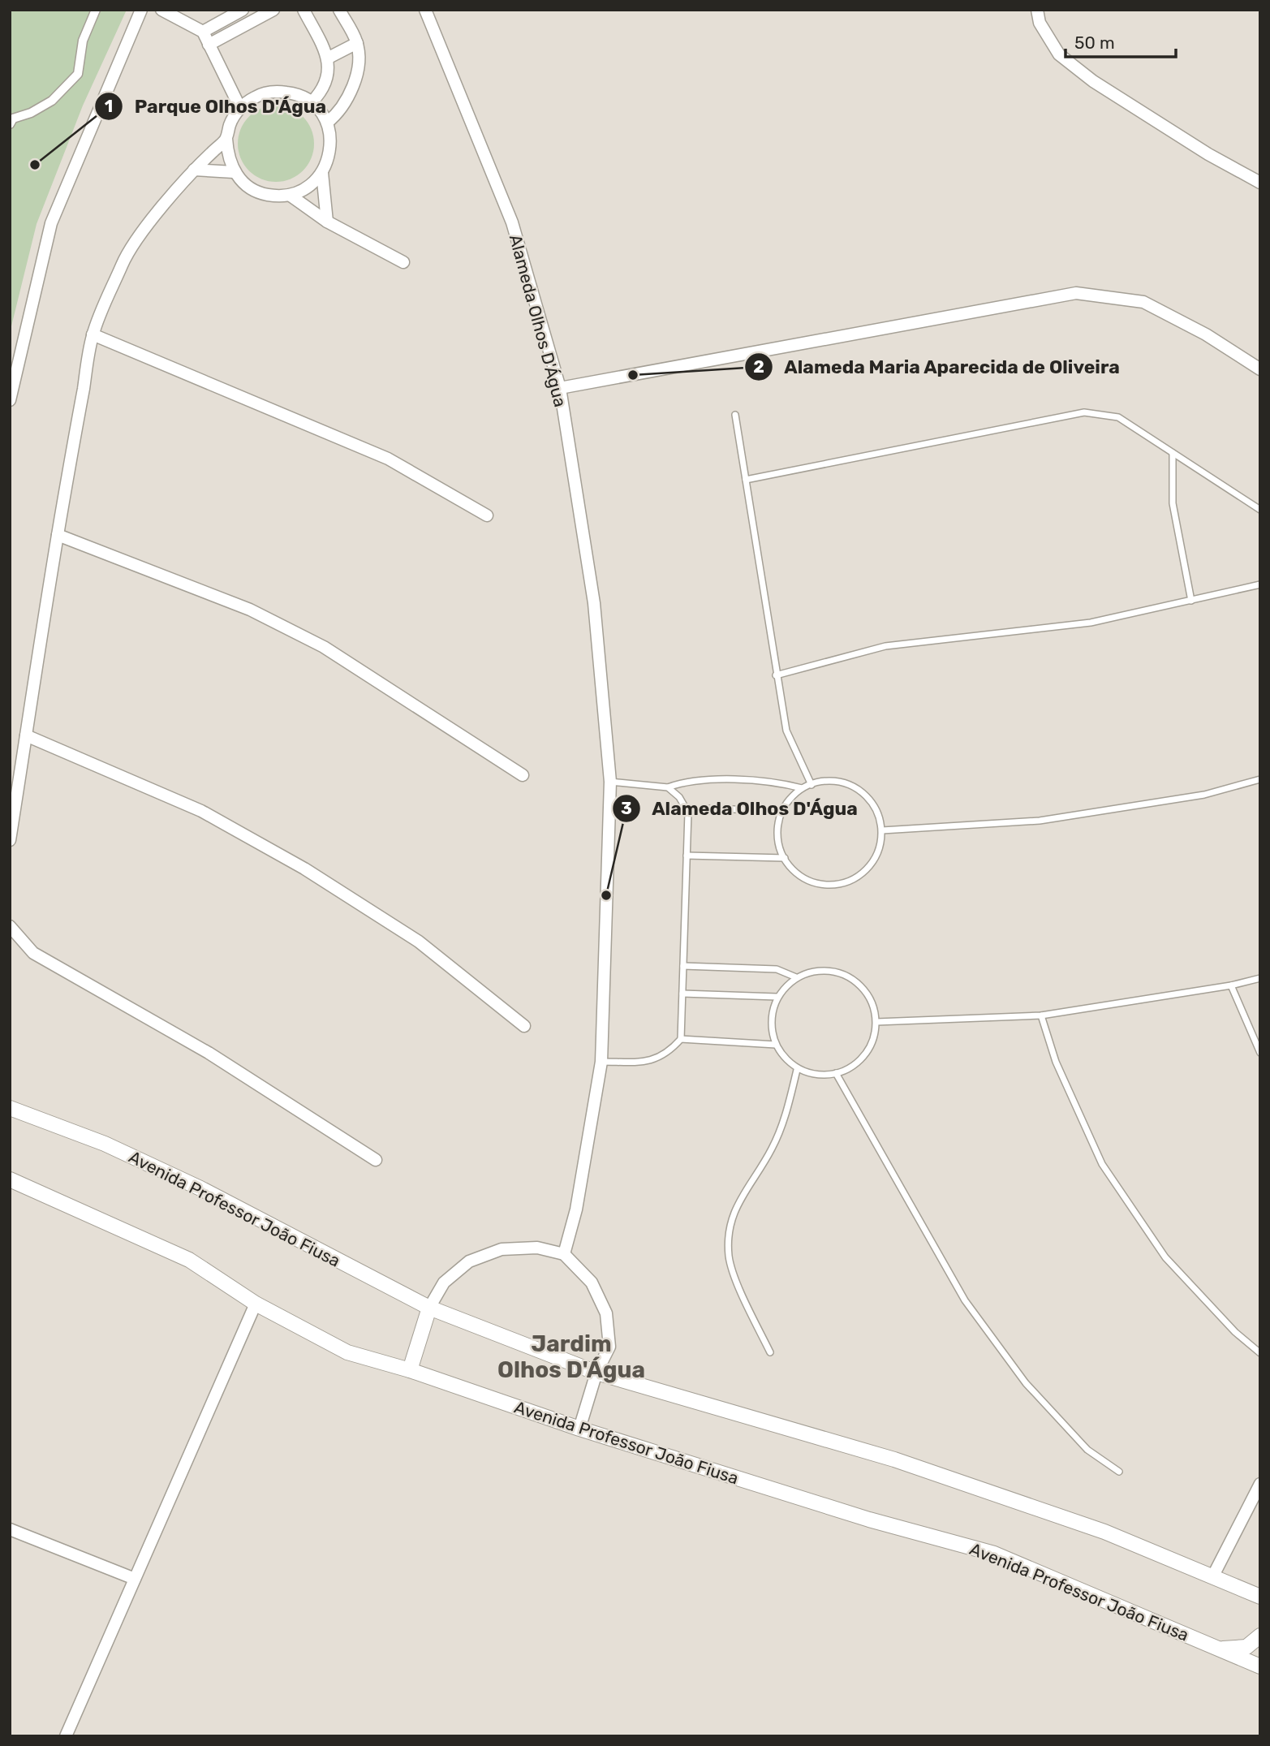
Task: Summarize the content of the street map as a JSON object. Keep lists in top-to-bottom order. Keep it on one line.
{"streets":{"street":["Alameda Olhos D'Água","Avenida Professor João Fiusa"]},"districts":["Jardim Olhos D'Água"],"places":["Parque Olhos D'Água","Alameda Maria Aparecida de Oliveira","Alameda Olhos D'Água"],"scale_bar":"50 m"}
